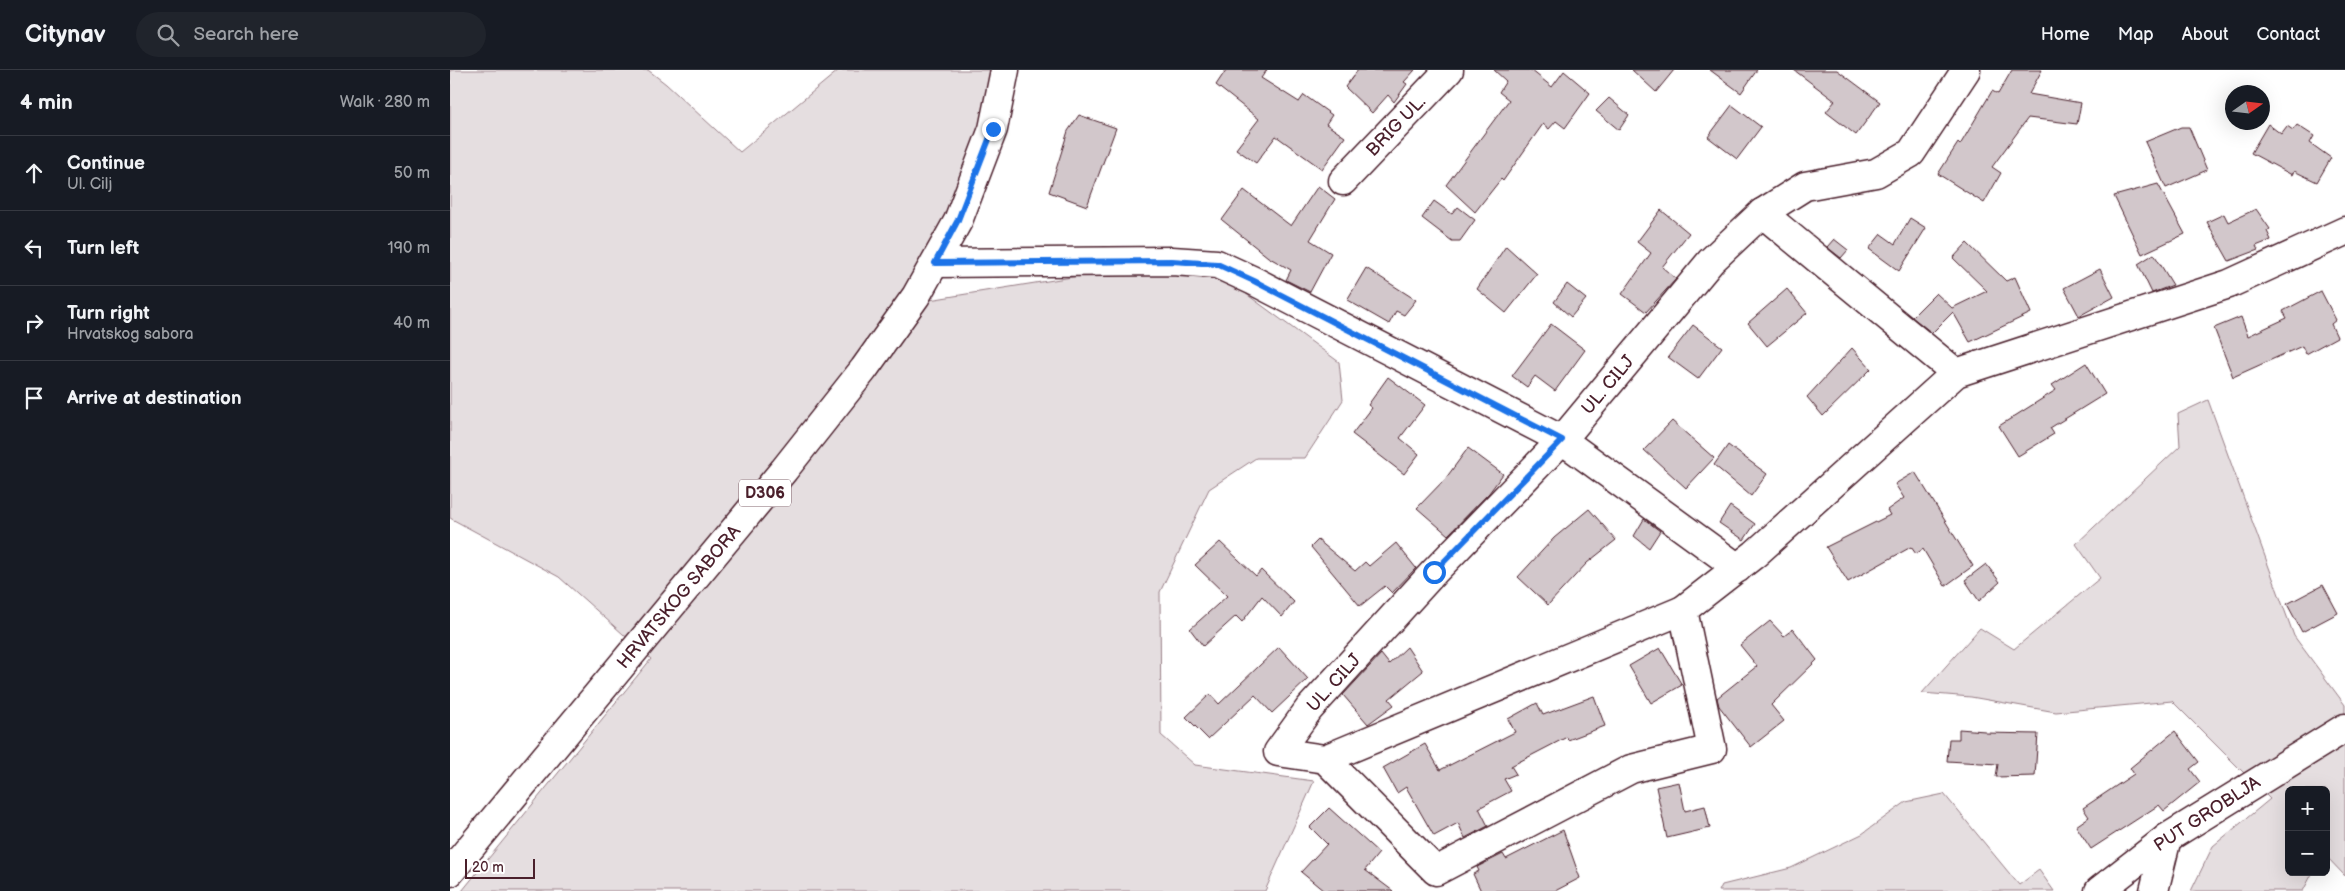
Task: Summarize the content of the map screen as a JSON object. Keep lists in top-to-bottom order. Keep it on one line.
{"streets":{"street":["BRIG UL.","UL. CILJ","D306","HRVATSKOG SABORA","PUT GROBLJA"]},"scale_bar":"20 m","north":"right","page":{"header":"Citynav","search":"Search here","nav":["Home","Map","About","Contact"],"heading":["4 min","Walk · 280 m"],"list":[["Continue","Ul. Cilj","50 m"],["Turn left","190 m"],["Turn right","Hrvatskog sabora","40 m"],"Arrive at destination"],"map_buttons":["+","−"],"scale":"20 m"}}
